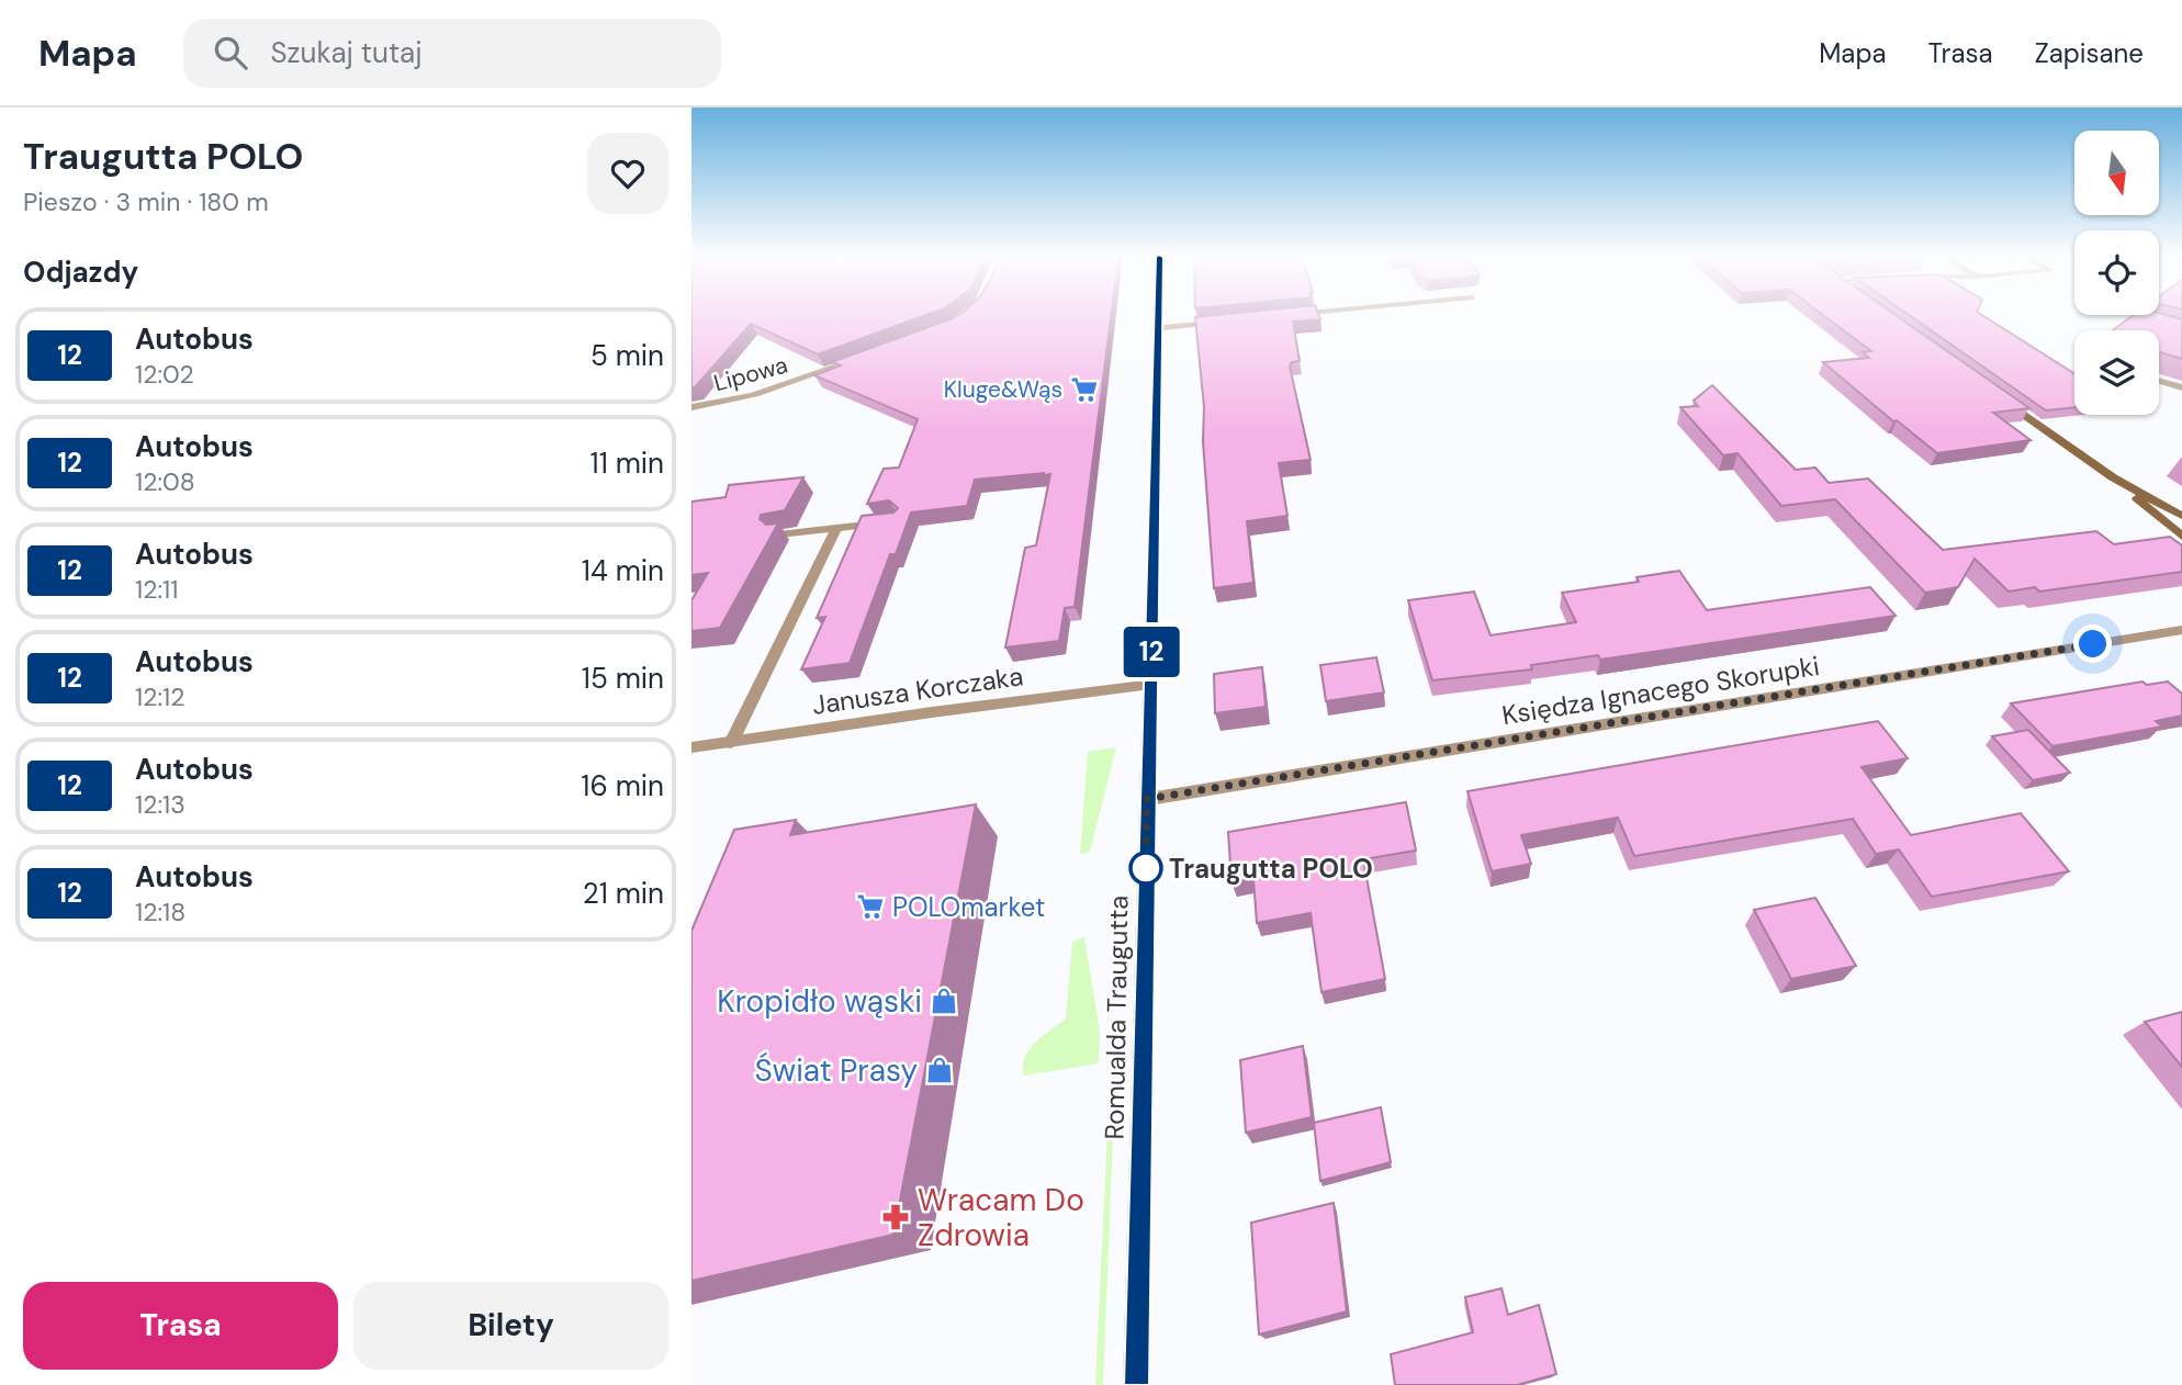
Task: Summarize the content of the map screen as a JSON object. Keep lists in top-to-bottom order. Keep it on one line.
{"streets":{"street":["Lipowa","Janusza Korczaka","Księdza Ignacego Skorupki","Romualda Traugutta"]},"crossings":[["Janusza Korczaka","Romualda Traugutta"],["Księdza Ignacego Skorupki","Romualda Traugutta"]],"places":{"supermarket":["Kluge&Wąs","POLOmarket"],"other":["Traugutta POLO"],"shop":["Kropidło wąski","Świat Prasy"],"pharmacy":["Wracam Do Zdrowia"]},"lines":["bus line 12"],"north":"bottom","page":{"header":"Mapa","search":"Szukaj tutaj","nav":["Mapa","Trasa","Zapisane"],"heading":[["Traugutta POLO","Pieszo · 3 min · 180 m"],"Odjazdy"],"on_map":"12","list":[{"mark":"12","name":"Autobus","note":"12:02","value":"5 min"},{"mark":"12","name":"Autobus","note":"12:08","value":"11 min"},{"mark":"12","name":"Autobus","note":"12:11","value":"14 min"},{"mark":"12","name":"Autobus","note":"12:12","value":"15 min"},{"mark":"12","name":"Autobus","note":"12:13","value":"16 min"},{"mark":"12","name":"Autobus","note":"12:18","value":"21 min"}],"buttons":["Trasa","Bilety"]}}
